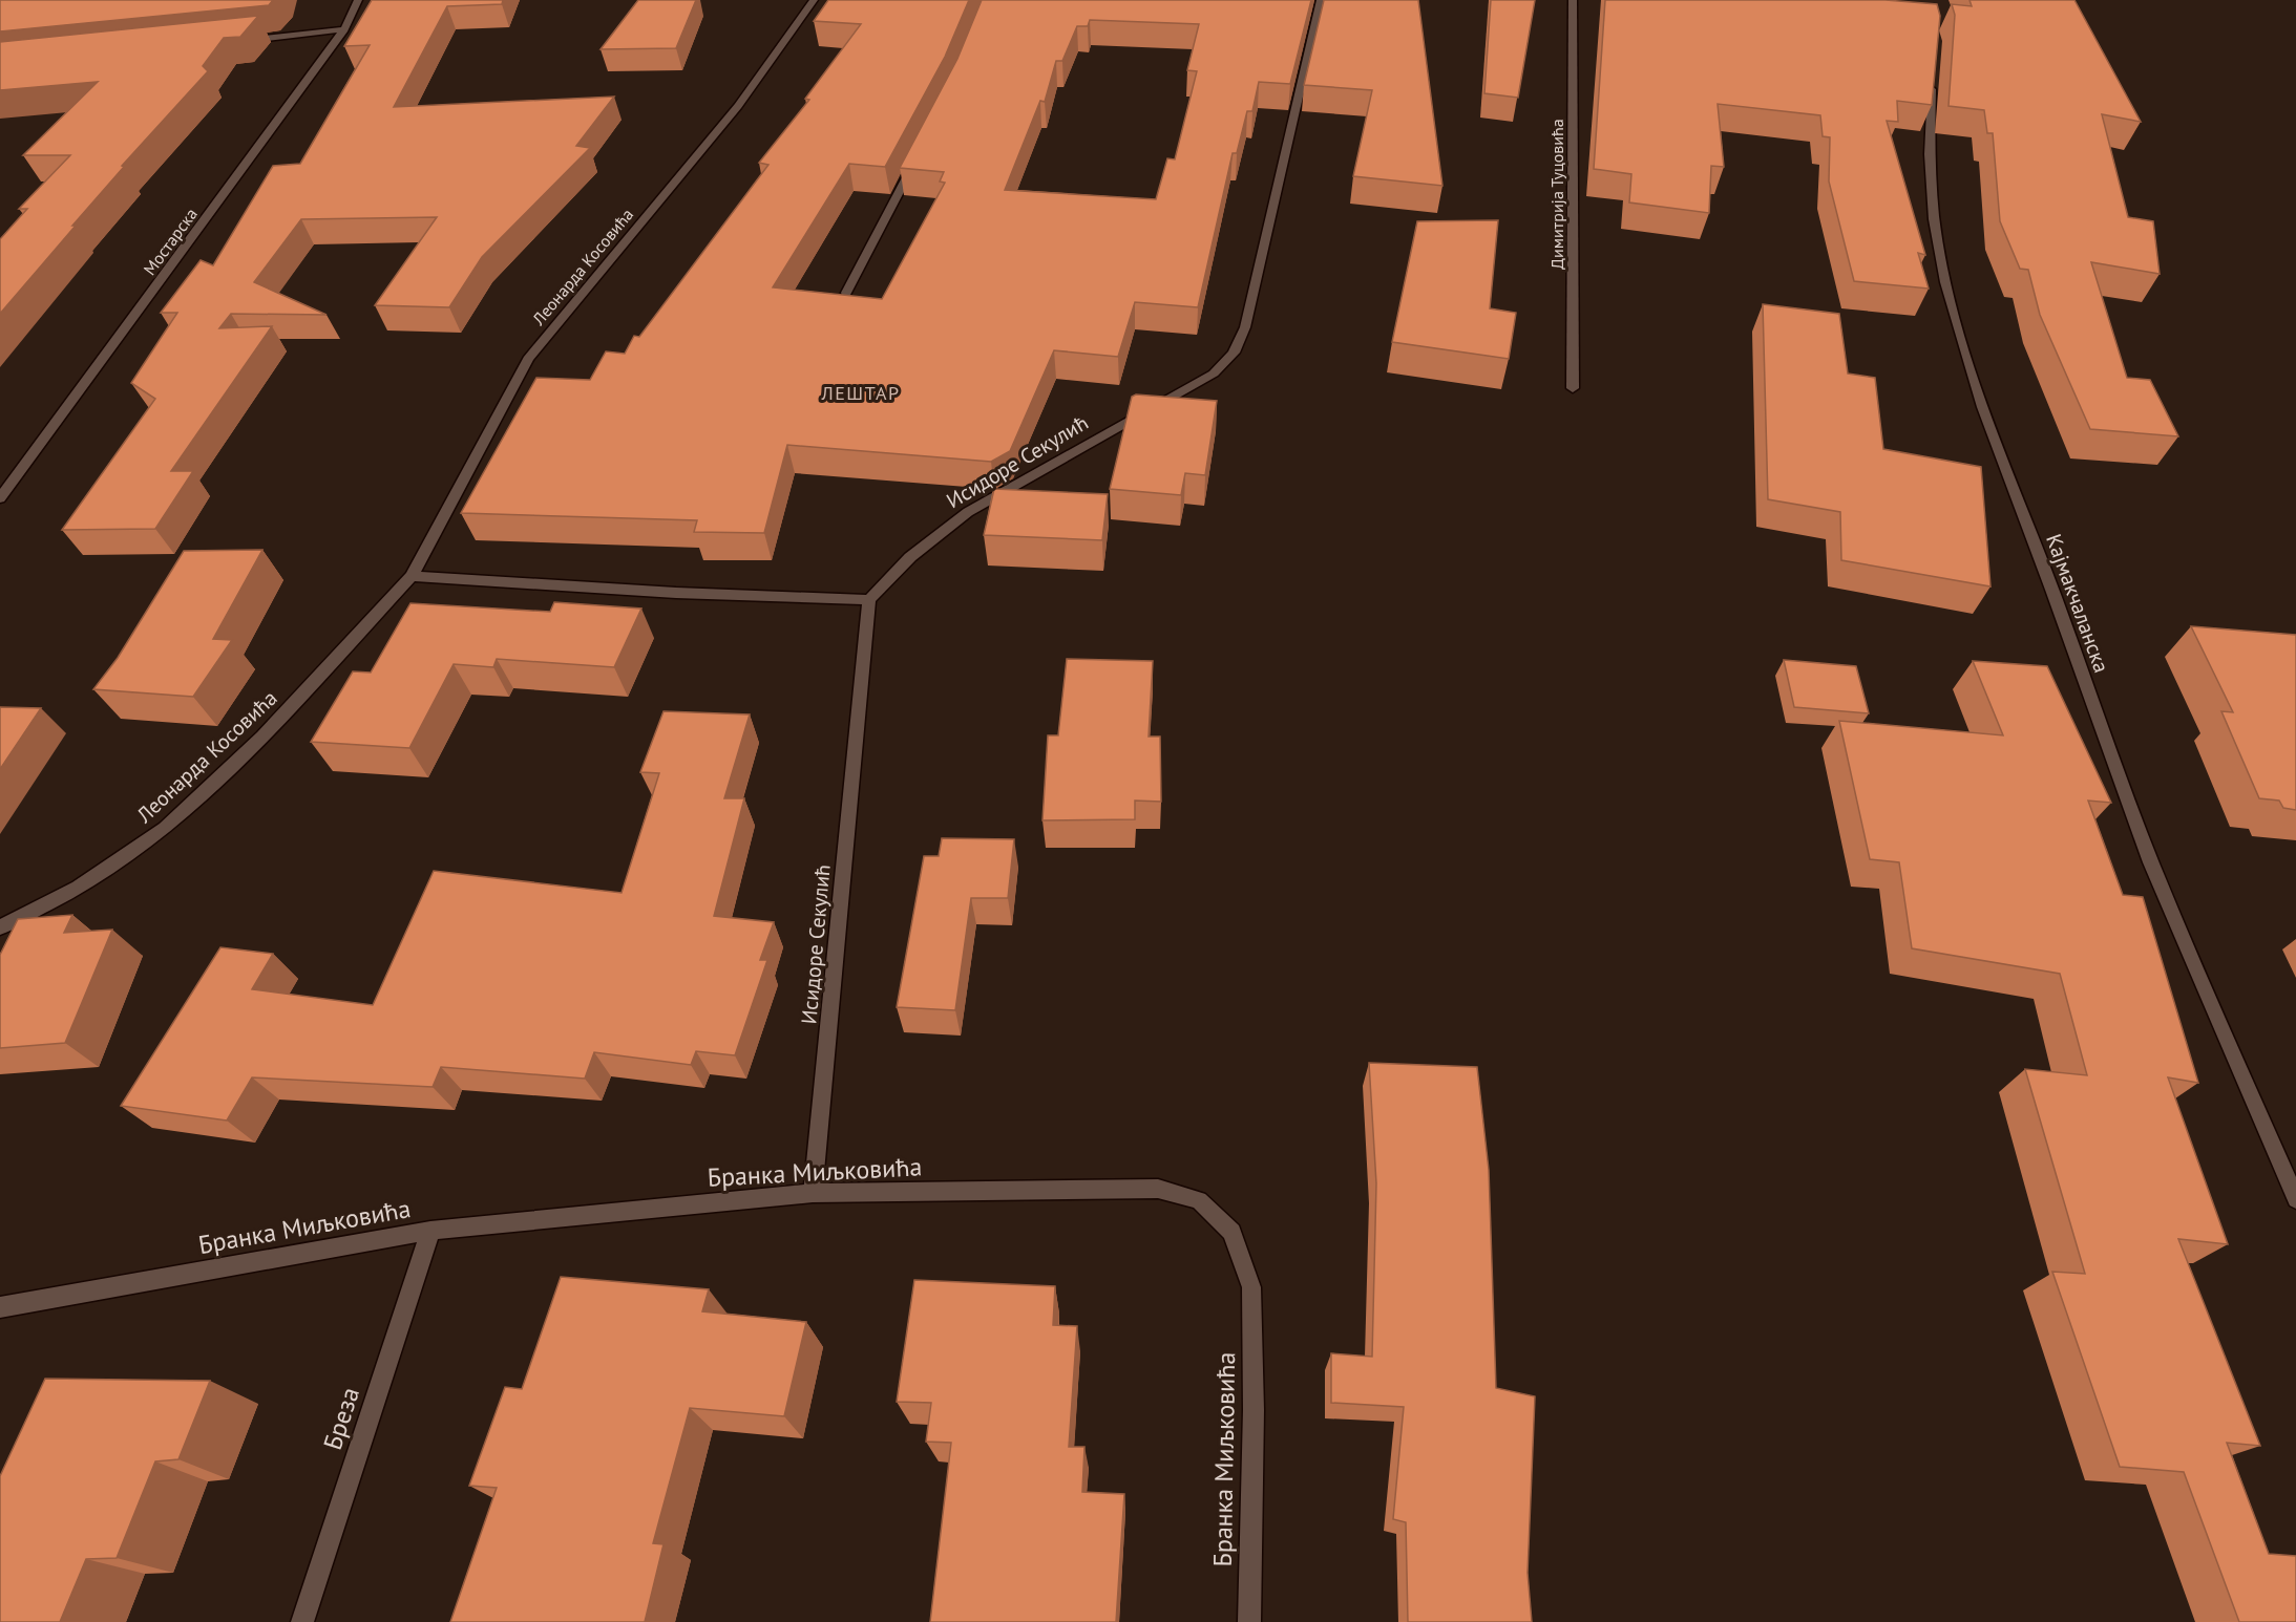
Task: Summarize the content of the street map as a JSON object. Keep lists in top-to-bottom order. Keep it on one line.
{"streets":{"street":["Димитрија Туцовића","Мостарска","Леонарда Косовића","Исидоре Секулић","Кајмакчаланска","Бранка Миљковића","Бреза"]},"crossings":[["Исидоре Секулић","Бранка Миљковића"],["Бранка Миљковића","Бреза"]],"districts":["ЛЕШТАР"]}
